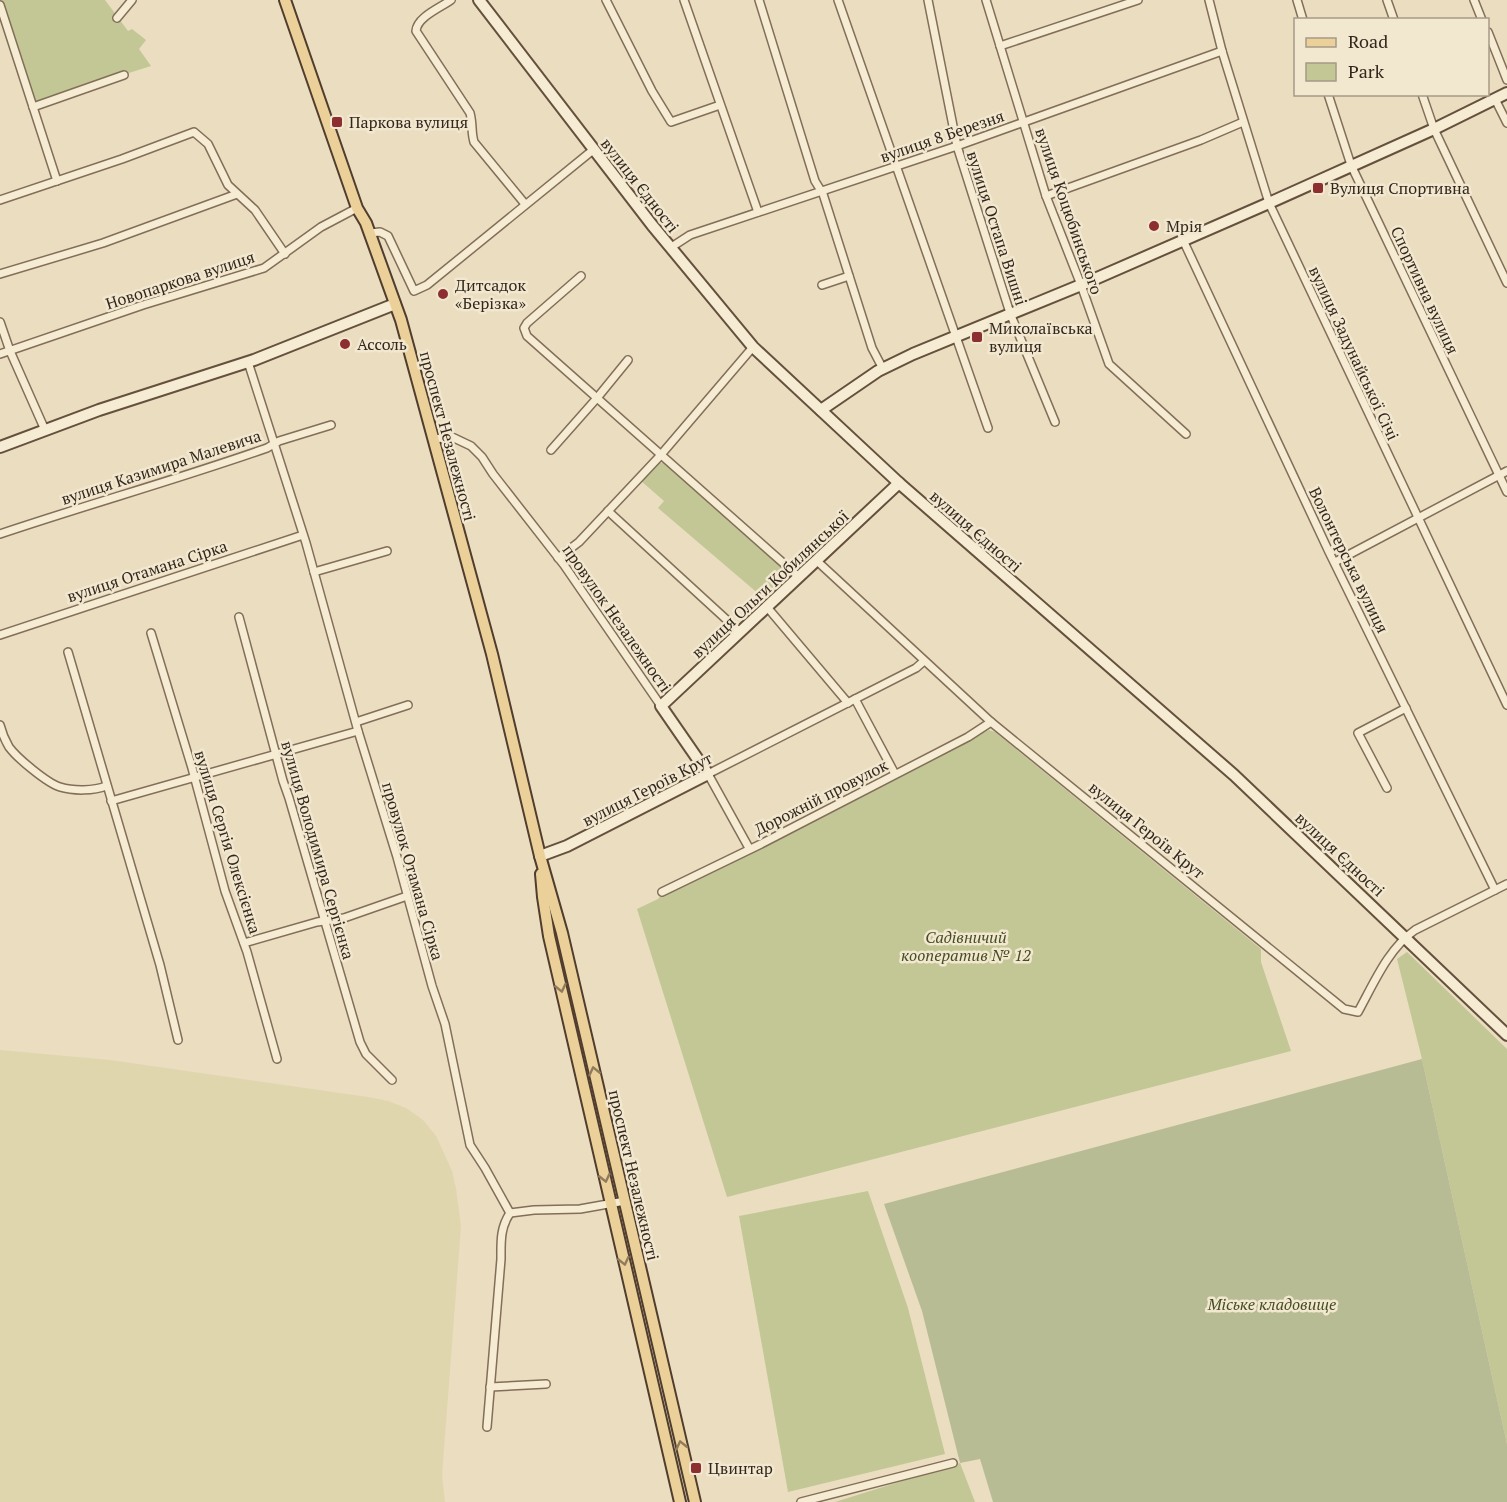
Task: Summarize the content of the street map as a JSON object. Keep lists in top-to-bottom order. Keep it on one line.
{"streets":{"main road":["проспект Незалежності"],"street":["вулиця 8 Березня","вулиця Єдності","вулиця Коцюбинського","вулиця Остапа Вишні","Новопаркова вулиця","Спортивна вулиця","вулиця Задунайської Січі","вулиця Казимира Малевича","Волонтерська вулиця","вулиця Отамана Сірка","вулиця Ольги Кобилянської","провулок Незалежності","вулиця Героїв Крут","Дорожній провулок","вулиця Сергія Олексієнка","вулиця Володимира Сергієнка","провулок Отамана Сірка"]},"crossings":[["вулиця 8 Березня","вулиця Єдності"],["вулиця 8 Березня","вулиця Коцюбинського"],["вулиця 8 Березня","вулиця Остапа Вишні"],["вулиця 8 Березня","вулиця Задунайської Січі"],["вулиця Єдності","вулиця Ольги Кобилянської"],["вулиця Єдності","вулиця Героїв Крут"],["Новопаркова вулиця","проспект Незалежності"],["проспект Незалежності","провулок Незалежності"],["проспект Незалежності","вулиця Героїв Крут"],["вулиця Казимира Малевича","провулок Отамана Сірка"],["вулиця Отамана Сірка","провулок Отамана Сірка"],["вулиця Ольги Кобилянської","провулок Незалежності"],["вулиця Ольги Кобилянської","вулиця Героїв Крут"],["провулок Незалежності","вулиця Героїв Крут"],["провулок Незалежності","Дорожній провулок"],["вулиця Героїв Крут","Дорожній провулок"]],"parks":["Садівничий кооператив № 12","Міське кладовище"],"places":{"transit":["Паркова вулиця","Вулиця Спортивна","Миколаївська вулиця","Цвинтар"],"other":["Мрія","Дитсадок «Берізка»","Ассоль"]},"legend":["Road","Park"]}
